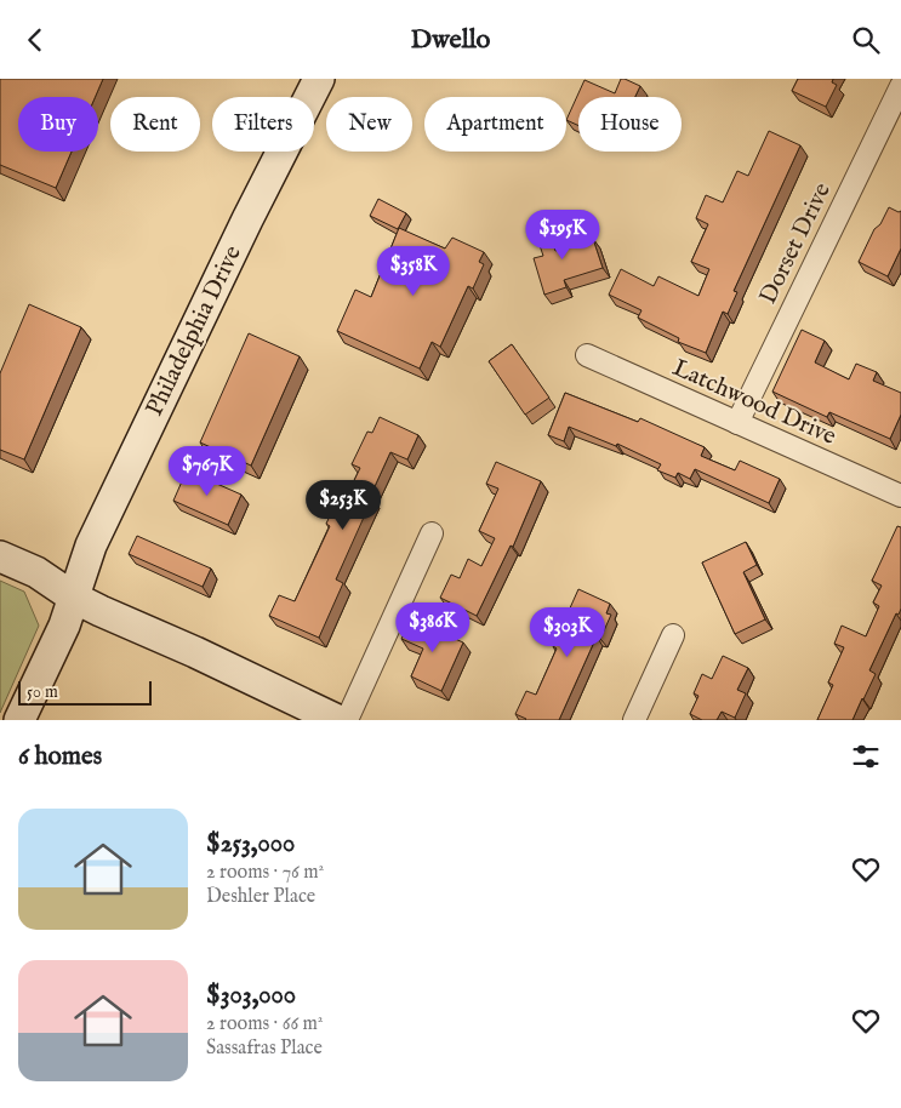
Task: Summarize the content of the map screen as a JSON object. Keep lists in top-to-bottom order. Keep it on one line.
{"streets":{"main road":["Philadelphia Drive"],"street":["Dorset Drive","Latchwood Drive"]},"crossings":[["Dorset Drive","Latchwood Drive"]],"scale_bar":"50 m","page":{"header":"Dwello","chip":["Buy","Rent","Filters","New","Apartment","House"],"price":["$195K","$358K","$767K","$253K","$386K","$303K"],"scale":"50 m","heading":"6 homes","list":[{"name":"$253,000","note":"2 rooms · 76 m² · Deshler Place"},{"name":"$303,000","note":"2 rooms · 66 m² · Sassafras Place"}]}}
